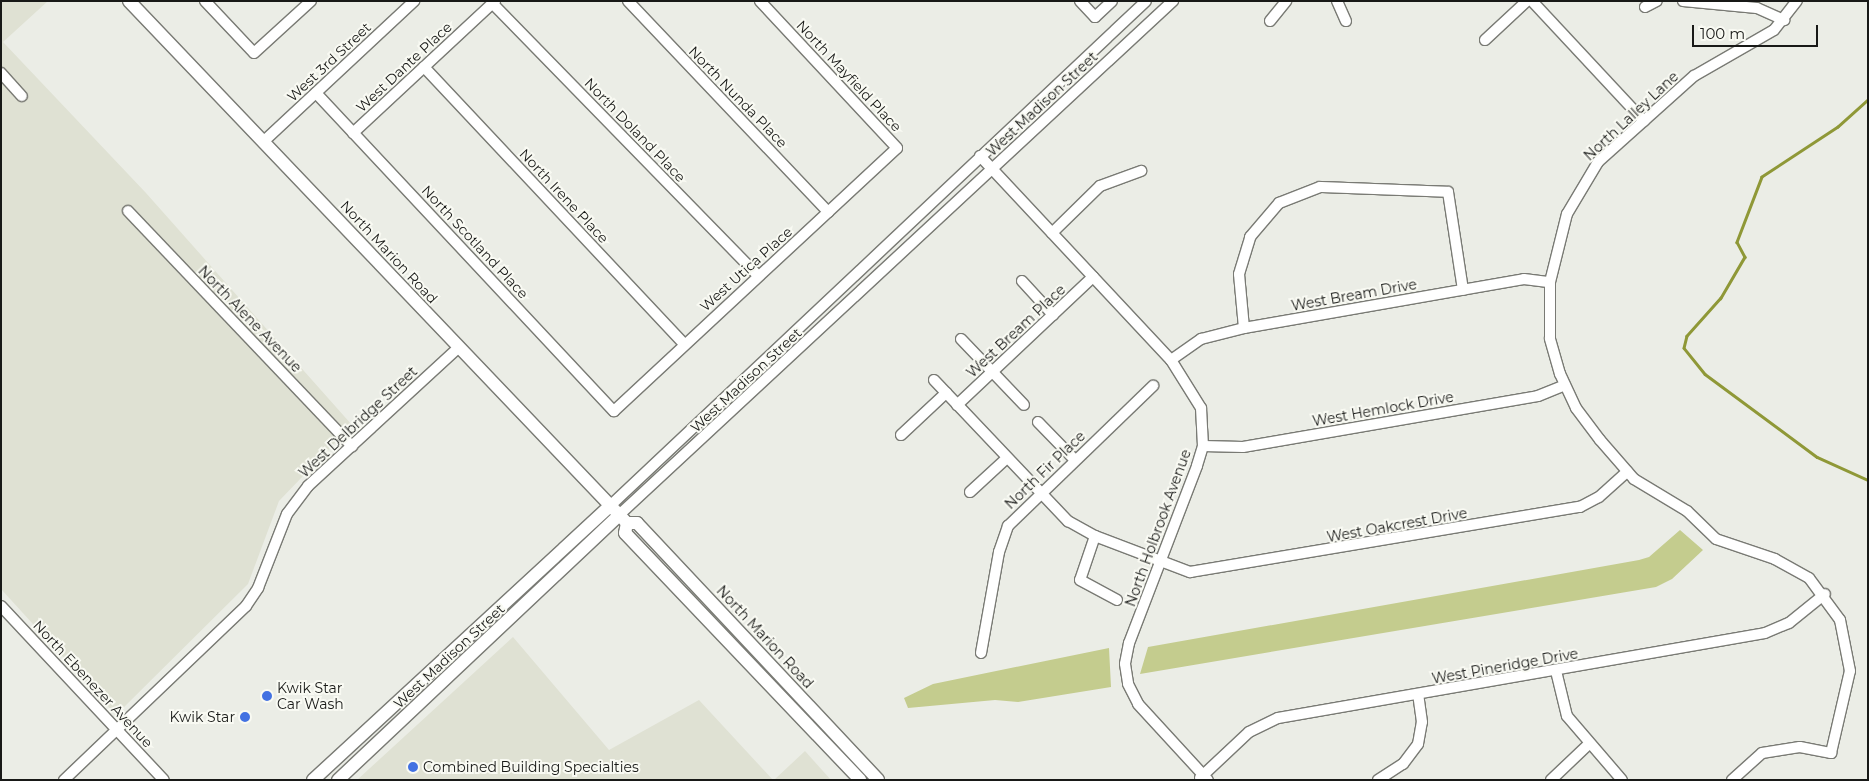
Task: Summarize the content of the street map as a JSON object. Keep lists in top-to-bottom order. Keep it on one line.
{"streets":{"main road":["West Madison Street","North Marion Road"],"street":["West 3rd Street","West Dante Place","North Mayfield Place","North Nunda Place","North Lalley Lane","North Doland Place","North Irene Place","North Scotland Place","West Utica Place","West Bream Drive","North Alene Avenue","West Bream Place","West Hemlock Drive","West Delbridge Street","North Fir Place","West Oakcrest Drive","North Holbrook Avenue","West Pineridge Drive","North Ebenezer Avenue"]},"crossings":[["West 3rd Street","North Scotland Place"],["West 3rd Street","North Marion Road"],["West Dante Place","North Doland Place"],["West Dante Place","North Irene Place"],["West Dante Place","North Scotland Place"],["North Mayfield Place","West Utica Place"],["North Nunda Place","West Utica Place"],["West Madison Street","North Marion Road"],["West Madison Street","North Holbrook Avenue"],["North Lalley Lane","West Bream Drive"],["North Lalley Lane","West Hemlock Drive"],["North Lalley Lane","West Oakcrest Drive"],["North Lalley Lane","West Pineridge Drive"],["North Doland Place","West Utica Place"],["North Irene Place","West Utica Place"],["North Scotland Place","West Utica Place"],["North Marion Road","West Delbridge Street"],["West Bream Drive","North Holbrook Avenue"],["North Alene Avenue","West Delbridge Street"],["West Bream Place","West Oakcrest Drive"],["West Bream Place","North Holbrook Avenue"],["West Hemlock Drive","North Holbrook Avenue"],["West Delbridge Street","North Ebenezer Avenue"],["North Fir Place","West Oakcrest Drive"],["West Oakcrest Drive","North Holbrook Avenue"],["North Holbrook Avenue","West Pineridge Drive"]],"places":["Kwik Star Car Wash","Kwik Star","Combined Building Specialties"],"scale_bar":"100 m"}
